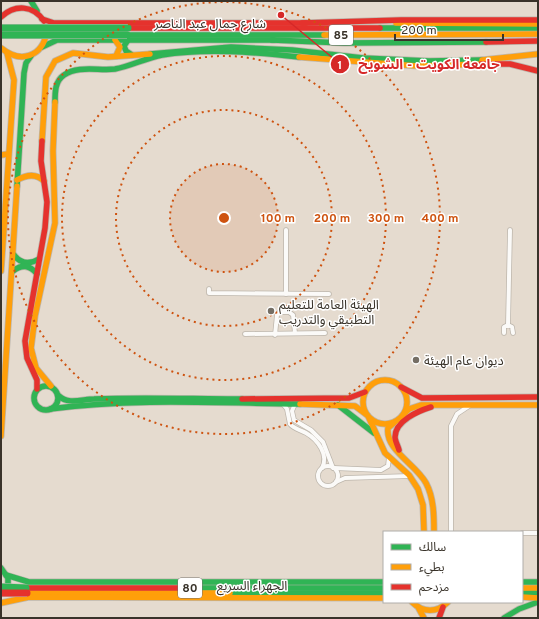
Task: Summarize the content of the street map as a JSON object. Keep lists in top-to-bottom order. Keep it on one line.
{"streets":{"main road":["شارع جمال عبد الناصر","85","الجهراء السريع","80"]},"places":["جامعة الكويت - الشويخ","الهيئة العامة للتعليم التطبيقي والتدريب","ديوان عام الهيئة"],"legend":["سالك","بطيء","مزدحم"],"scale_bar":"200 m","rings":["100 m","200 m","300 m","400 m"]}
